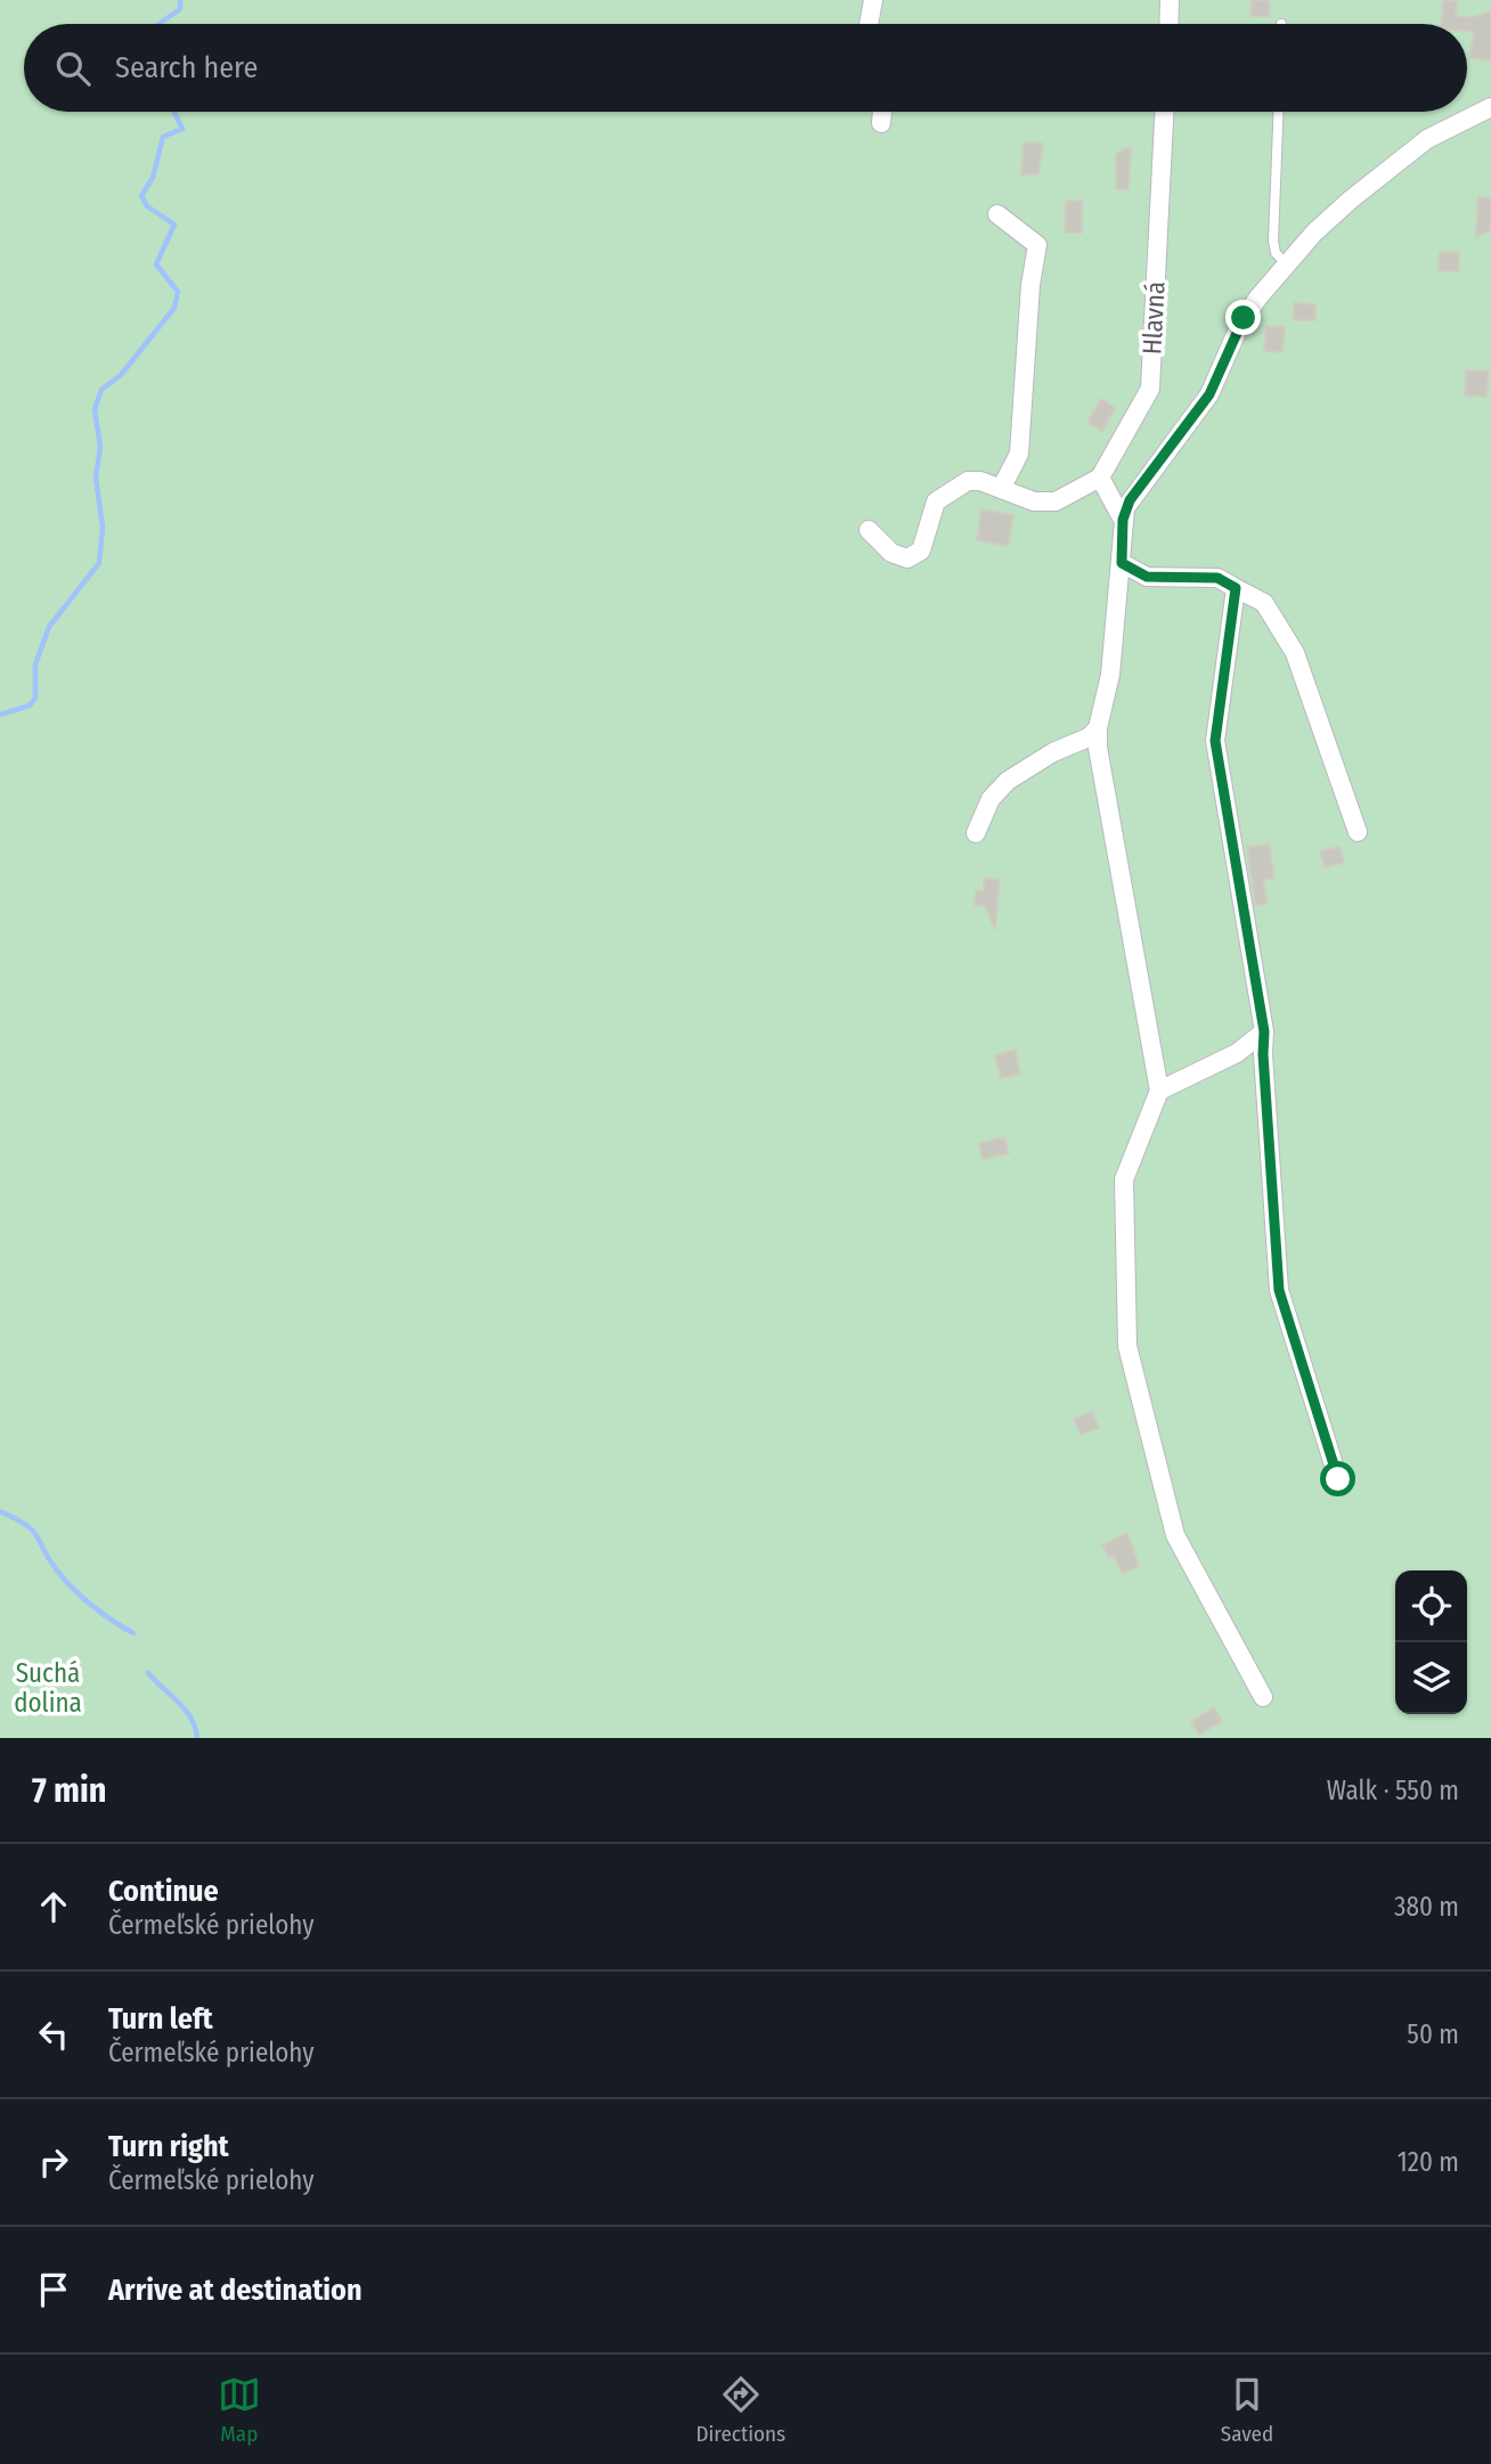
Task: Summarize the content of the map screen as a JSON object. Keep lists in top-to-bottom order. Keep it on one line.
{"streets":{"street":["Hlavná"]},"parks":["Suchá dolina"],"page":{"search":"Search here","heading":["7 min","Walk · 550 m"],"list":[["Continue","Čermeľské prielohy","380 m"],["Turn left","Čermeľské prielohy","50 m"],["Turn right","Čermeľské prielohy","120 m"],"Arrive at destination"],"nav":["Map","Directions","Saved"]}}
